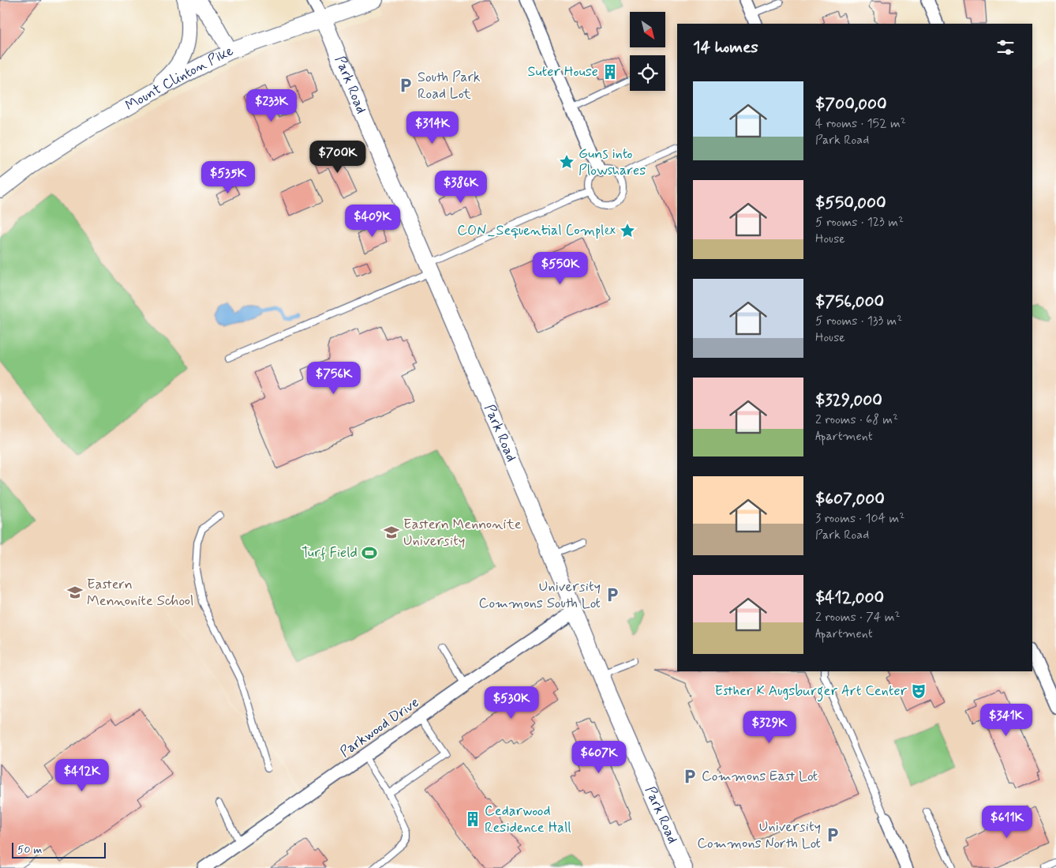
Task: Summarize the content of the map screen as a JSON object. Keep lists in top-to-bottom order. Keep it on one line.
{"streets":{"street":["Mount Clinton Pike","Park Road","Parkwood Drive"]},"crossings":[["Mount Clinton Pike","Park Road"],["Park Road","Parkwood Drive"]],"places":{"building":["Suter House","Cedarwood Residence Hall"],"parking":["South Park Road Lot","University Commons South Lot","Commons East Lot","University Commons North Lot"],"place":["Guns into Plowshares","CON_Sequential Complex"],"school or university":["Eastern Mennonite University","Eastern Mennonite School"],"sports":["Turf Field"],"theatre":["Esther K Augsburger Art Center"]},"scale_bar":"50 m","north":"bottom right","page":{"heading":"14 homes","list":[{"name":"$700,000","note":"4 rooms · 152 m² · Park Road"},{"name":"$550,000","note":"5 rooms · 123 m² · House"},{"name":"$756,000","note":"5 rooms · 133 m² · House"},{"name":"$329,000","note":"2 rooms · 68 m² · Apartment"},{"name":"$607,000","note":"3 rooms · 104 m² · Park Road"},{"name":"$412,000","note":"2 rooms · 74 m² · Apartment"}],"price":["$233K","$314K","$700K","$535K","$386K","$409K","$550K","$756K","$530K","$341K","$329K","$607K","$412K","$611K"],"scale":"50 m"}}
